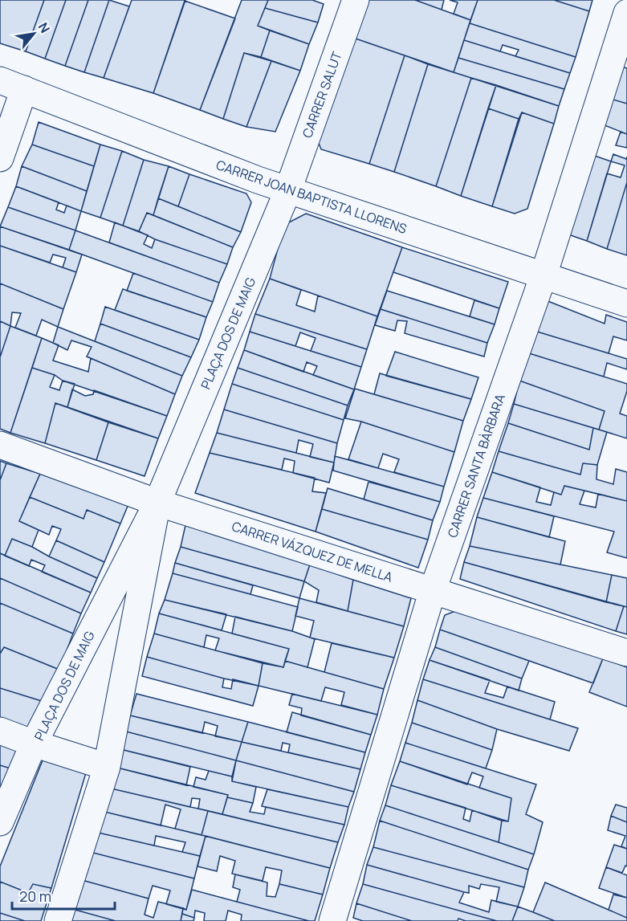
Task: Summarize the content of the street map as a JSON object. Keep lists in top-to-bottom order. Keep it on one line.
{"streets":{"street":["CARRER SALUT","CARRER JOAN BAPTISTA LLORENS","PLAÇA DOS DE MAIG","CARRER SANTA BÀRBARA","CARRER VÁZQUEZ DE MELLA"]},"crossings":[["CARRER SALUT","CARRER JOAN BAPTISTA LLORENS"],["CARRER SALUT","PLAÇA DOS DE MAIG"],["CARRER JOAN BAPTISTA LLORENS","PLAÇA DOS DE MAIG"],["CARRER JOAN BAPTISTA LLORENS","CARRER SANTA BÀRBARA"],["PLAÇA DOS DE MAIG","CARRER VÁZQUEZ DE MELLA"],["CARRER SANTA BÀRBARA","CARRER VÁZQUEZ DE MELLA"]],"scale_bar":"20 m","north":"top right"}
